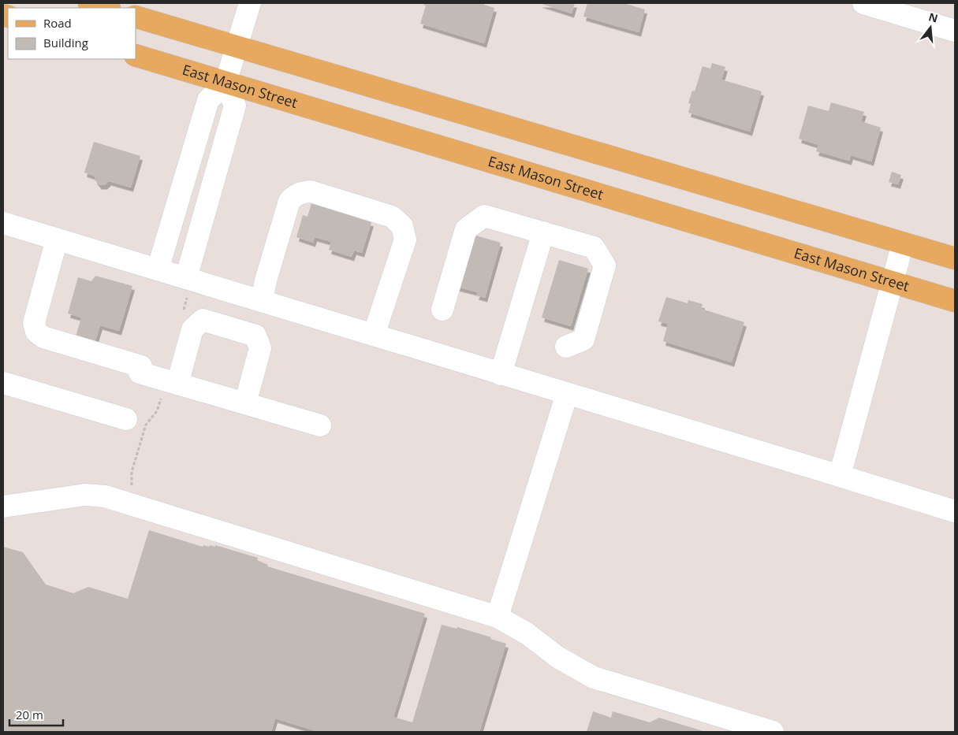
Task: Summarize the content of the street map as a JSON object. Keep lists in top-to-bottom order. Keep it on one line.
{"streets":{"main road":["East Mason Street"]},"legend":["Road","Building"],"scale_bar":"20 m","north":"top"}
